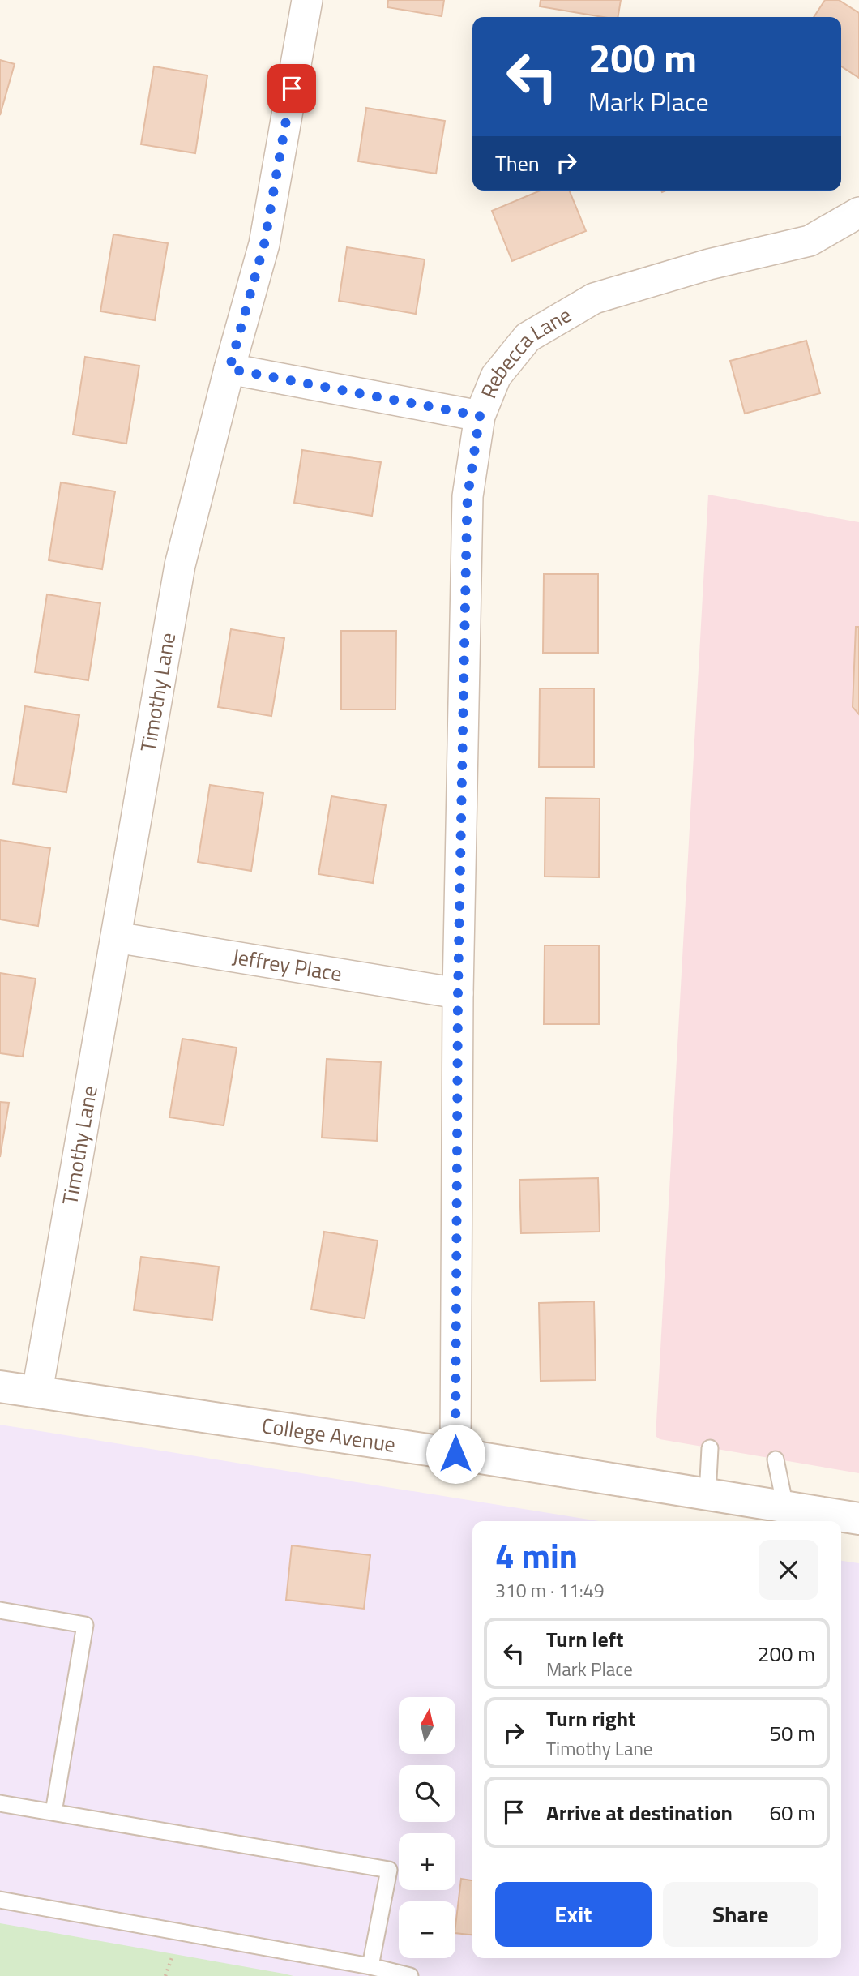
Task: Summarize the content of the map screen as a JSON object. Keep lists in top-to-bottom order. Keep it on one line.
{"streets":{"street":["Rebecca Lane","Timothy Lane","Jeffrey Place","College Avenue"]},"crossings":[["Rebecca Lane","Jeffrey Place"],["Rebecca Lane","College Avenue"],["Timothy Lane","Jeffrey Place"],["Timothy Lane","College Avenue"]],"north":"top","page":{"turn":["200 m","Mark Place"],"then":"Then","heading":["4 min","310 m · 11:49"],"list":[{"name":"Turn left","note":"Mark Place","value":"200 m"},{"name":"Turn right","note":"Timothy Lane","value":"50 m"},{"name":"Arrive at destination","value":"60 m"}],"map_buttons":["+","−"],"buttons":["Exit","Share"]}}
